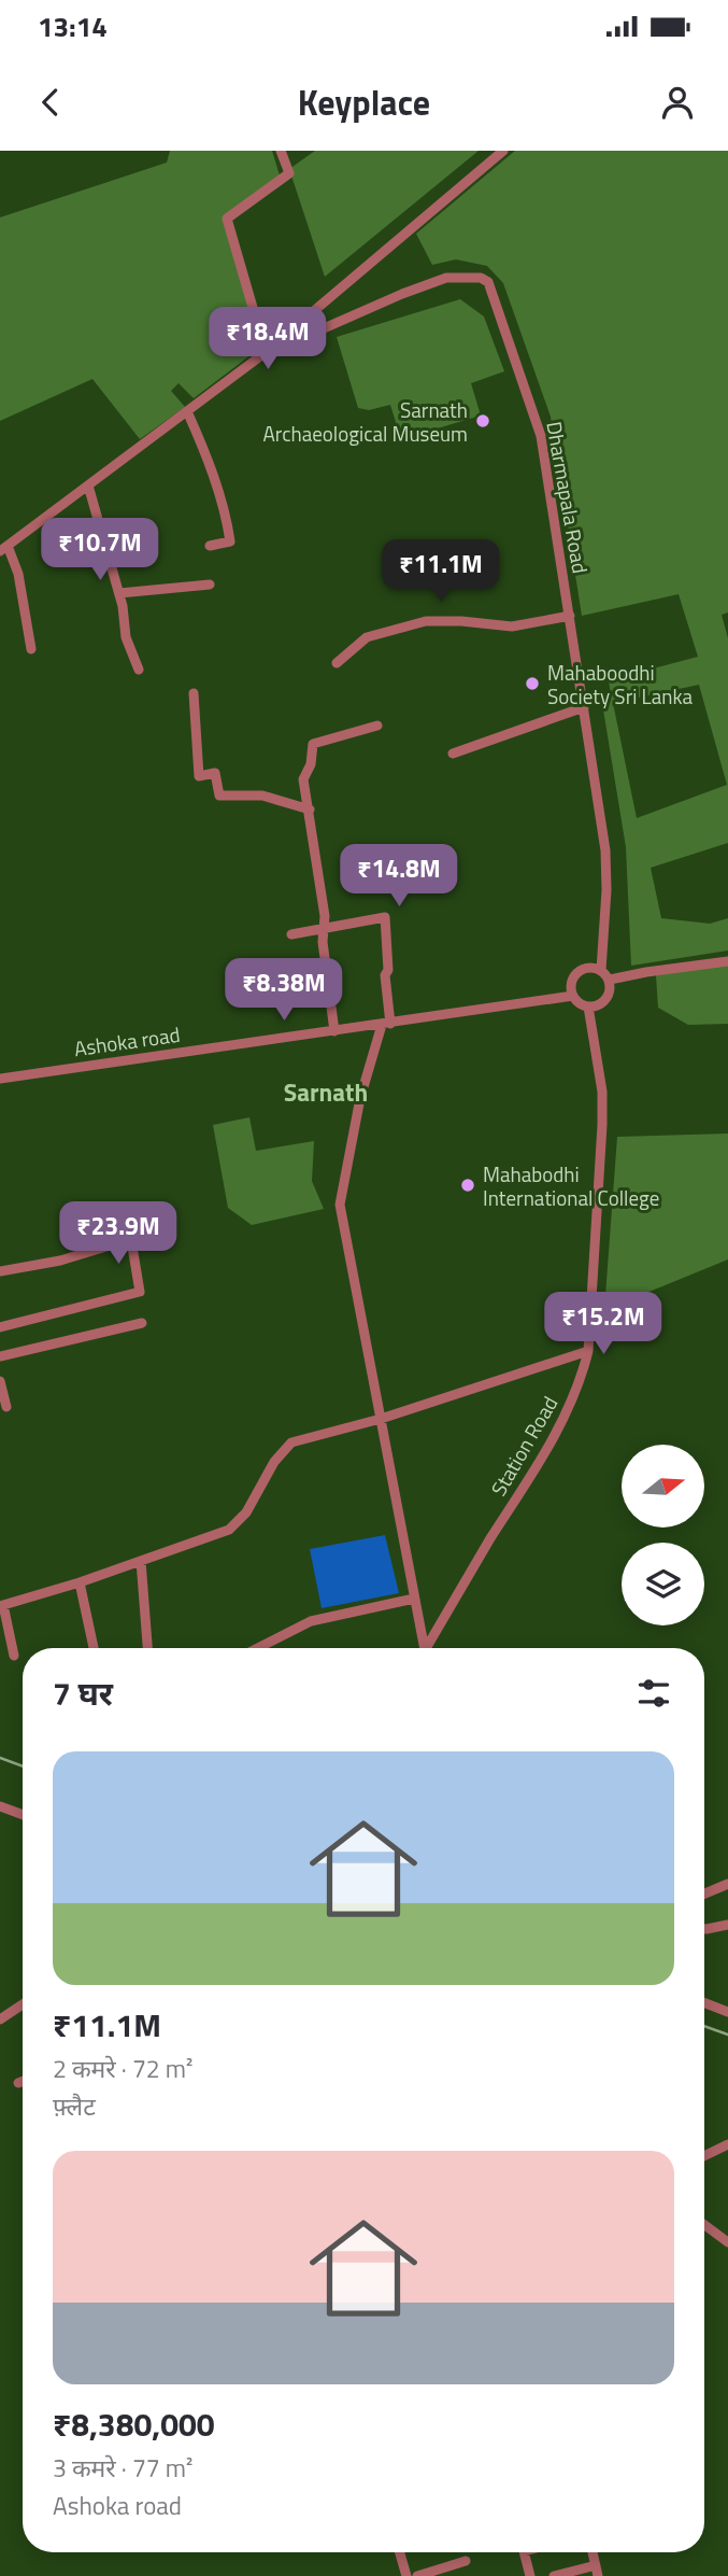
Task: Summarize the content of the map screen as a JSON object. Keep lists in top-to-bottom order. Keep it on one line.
{"streets":{"street":["Dharmapala Road","Ashoka road","Station Road"]},"crossings":[["Dharmapala Road","Ashoka road"],["Dharmapala Road","Station Road"],["Ashoka road","Station Road"]],"districts":["Sarnath"],"places":["Sarnath Archaeological Museum","Mahaboodhi Society Sri Lanka","Mahabodhi International College"],"north":"right","page":{"status":"13:14","header":"Keyplace","price":["₹18.4M","₹10.7M","₹11.1M","₹14.8M","₹8.38M","₹23.9M","₹15.2M"],"heading":"7 घर","list":[{"name":"₹11.1M","note":"2 कमरे · 72 m² · फ़्लैट"},{"name":"₹8,380,000","note":"3 कमरे · 77 m² · Ashoka road"}]}}
